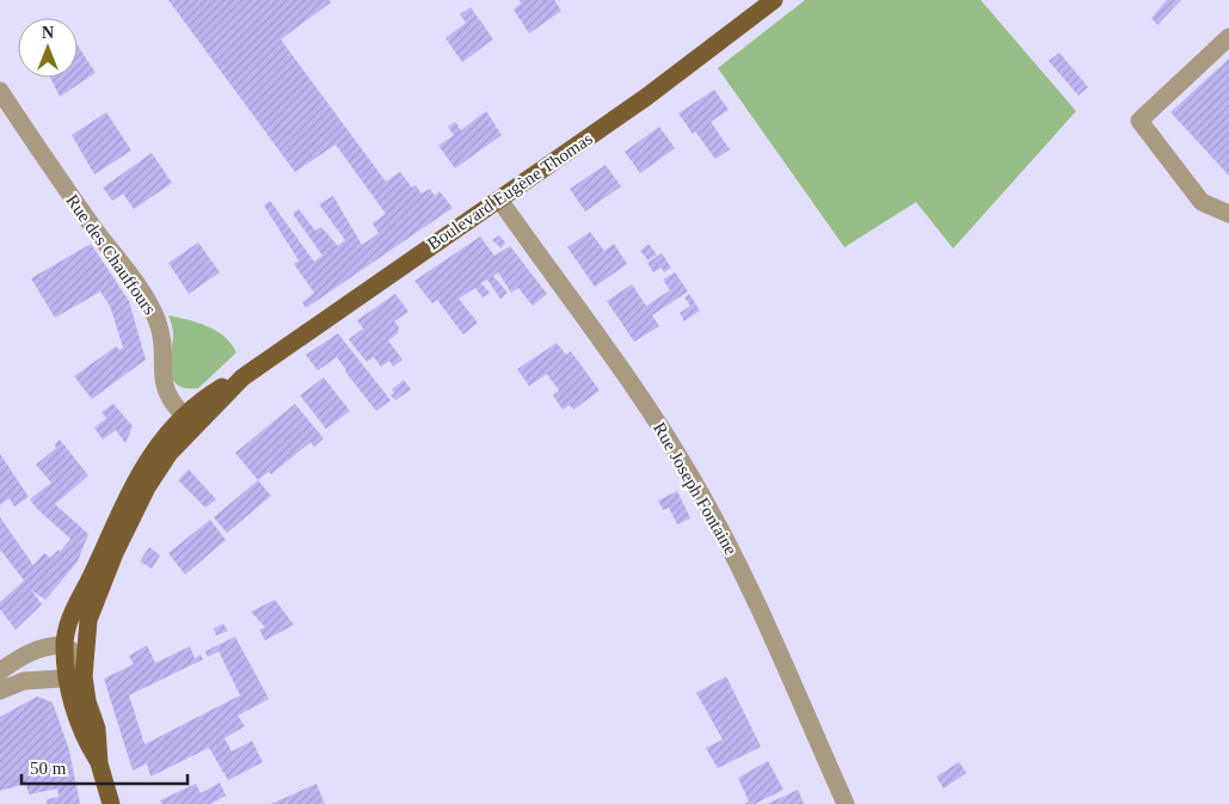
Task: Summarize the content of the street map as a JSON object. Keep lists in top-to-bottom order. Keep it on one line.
{"streets":{"main road":["Boulevard Eugène Thomas"],"street":["Rue des Chauffours","Rue Joseph Fontaine"]},"crossings":[["Boulevard Eugène Thomas","Rue des Chauffours"],["Boulevard Eugène Thomas","Rue Joseph Fontaine"]],"scale_bar":"50 m","north":"top"}
